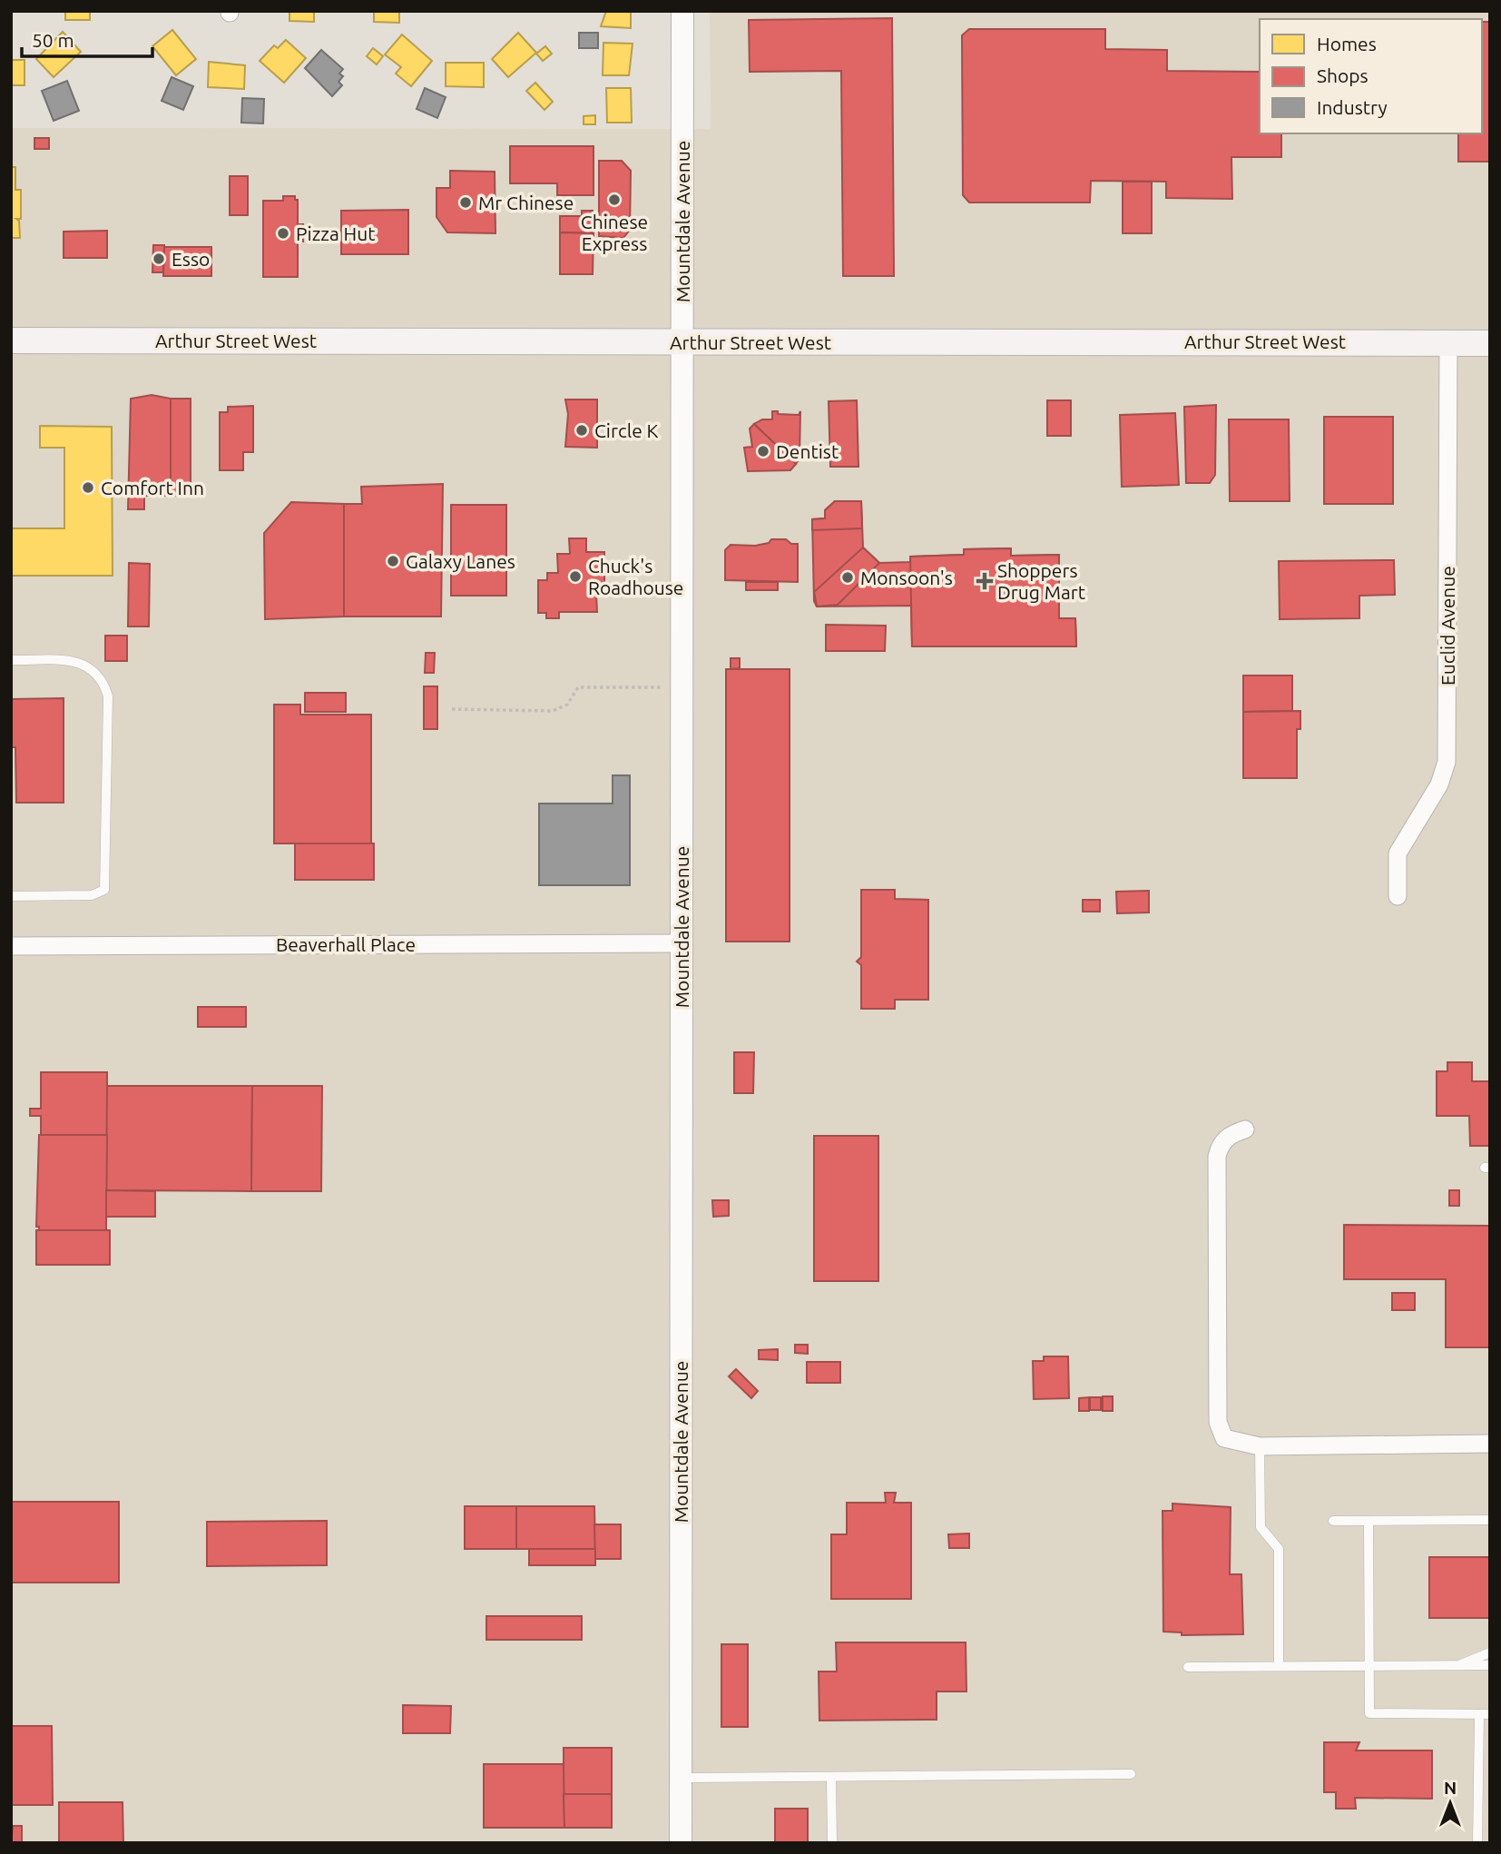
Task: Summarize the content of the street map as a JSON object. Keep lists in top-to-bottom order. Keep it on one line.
{"streets":{"main road":["Arthur Street West"],"street":["Mountdale Avenue","Euclid Avenue","Beaverhall Place"]},"crossings":[["Mountdale Avenue","Arthur Street West"],["Mountdale Avenue","Beaverhall Place"],["Arthur Street West","Euclid Avenue"]],"places":{"other":["Chinese Express","Mr Chinese","Pizza Hut","Esso","Circle K","Dentist","Comfort Inn","Galaxy Lanes","Chuck's Roadhouse","Monsoon's"],"health":["Shoppers Drug Mart"]},"legend":["Homes","Shops","Industry"],"scale_bar":"50 m","north":"top"}
